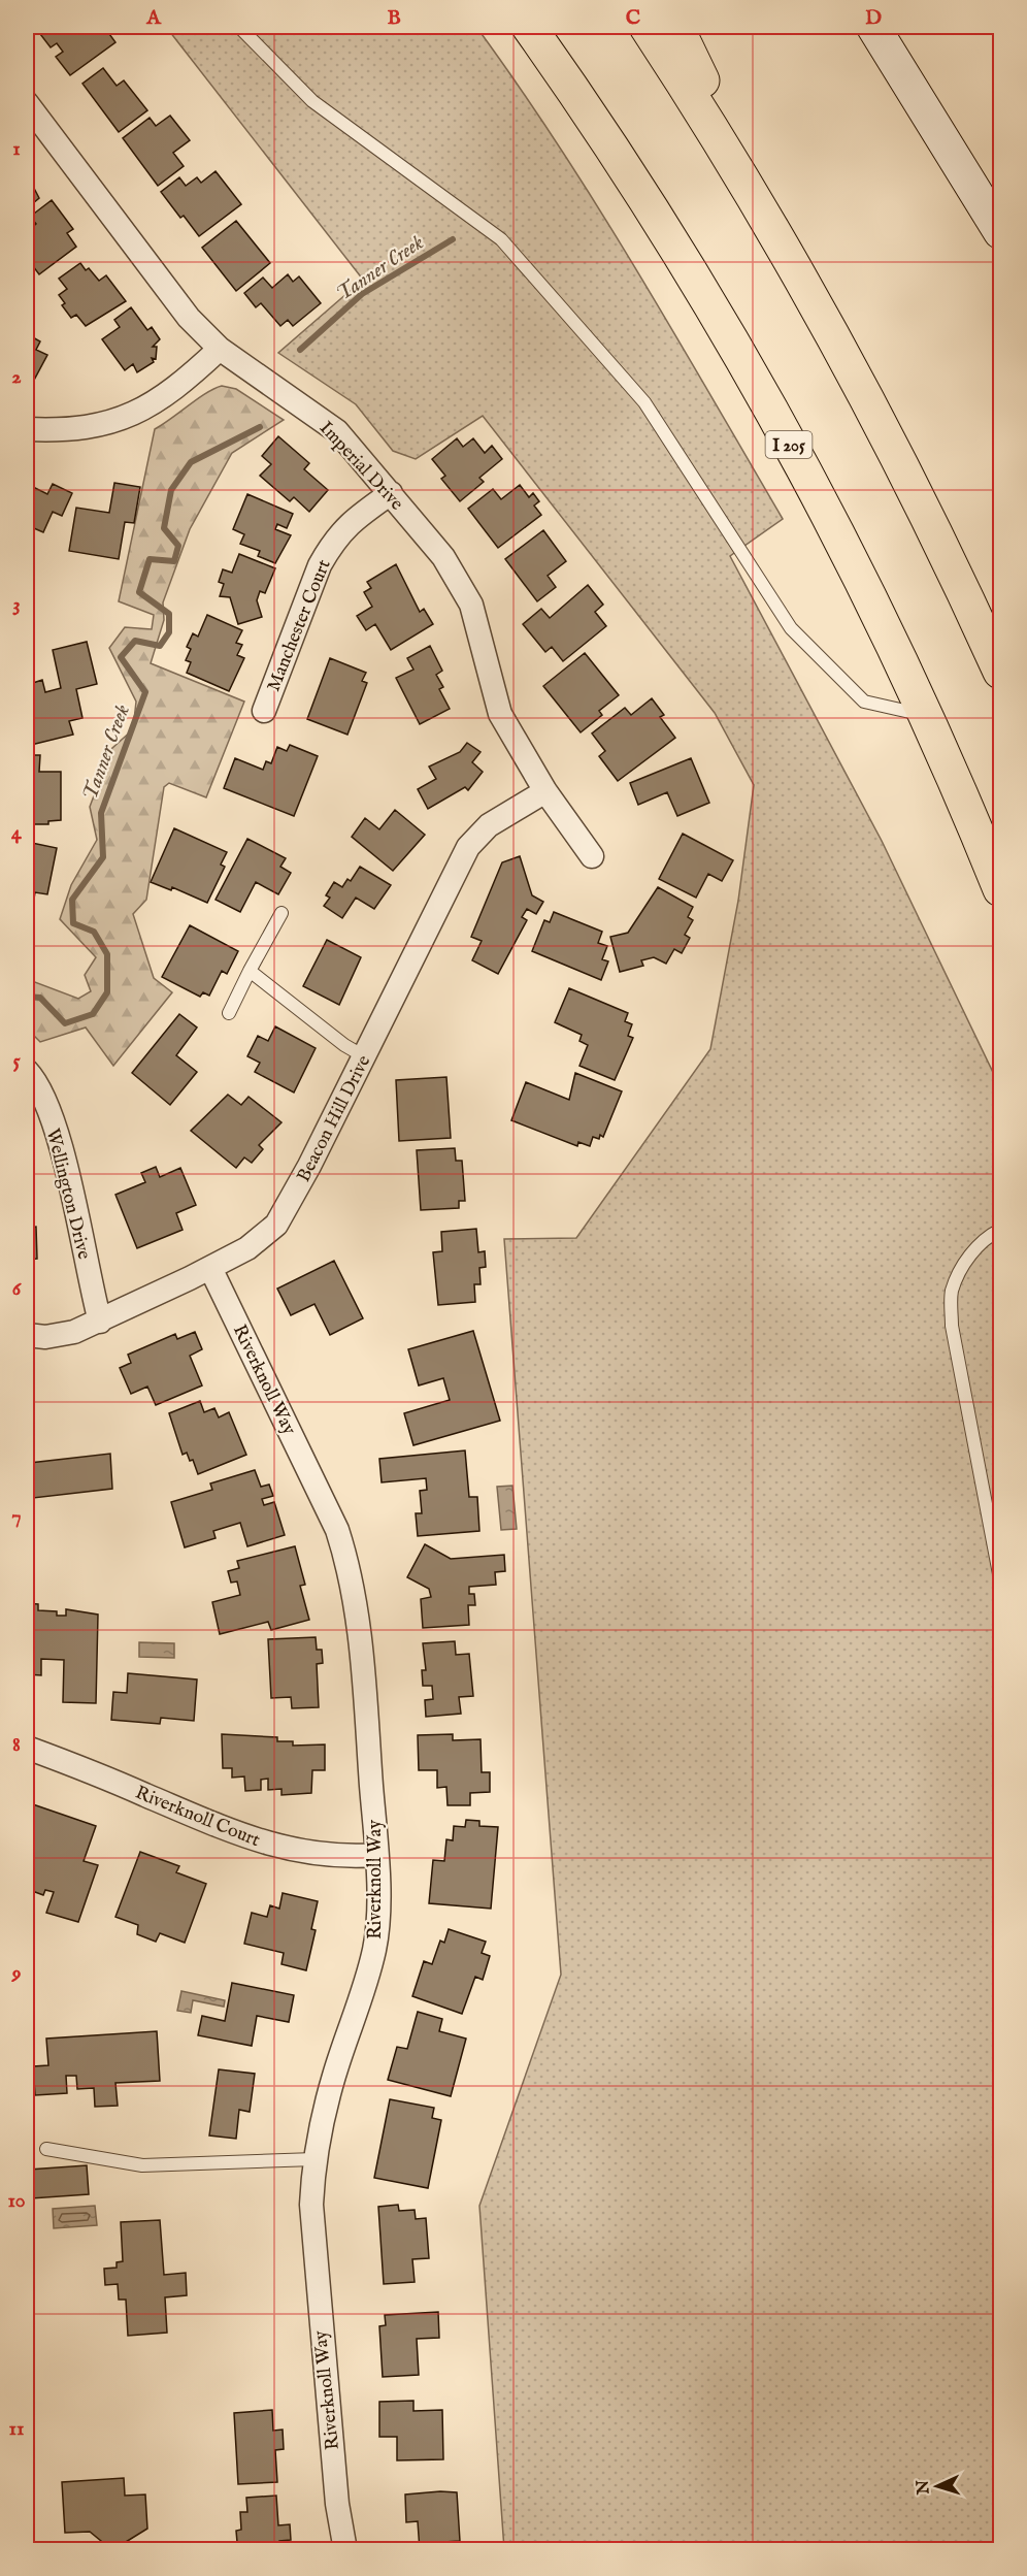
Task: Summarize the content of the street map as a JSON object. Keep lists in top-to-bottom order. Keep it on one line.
{"streets":{"highway":["I 205"],"street":["Imperial Drive","Manchester Court","Beacon Hill Drive","Wellington Drive","Riverknoll Way","Riverknoll Court"]},"crossings":[["Imperial Drive","Manchester Court"],["Imperial Drive","Beacon Hill Drive"],["Beacon Hill Drive","Wellington Drive"],["Beacon Hill Drive","Riverknoll Way"],["Riverknoll Way","Riverknoll Court"]],"water":["Tanner Creek"],"north":"left","grid":{"columns":["A","B","C","D"],"rows":["1","2","3","4","5","6","7","8","9","10","11"]}}
